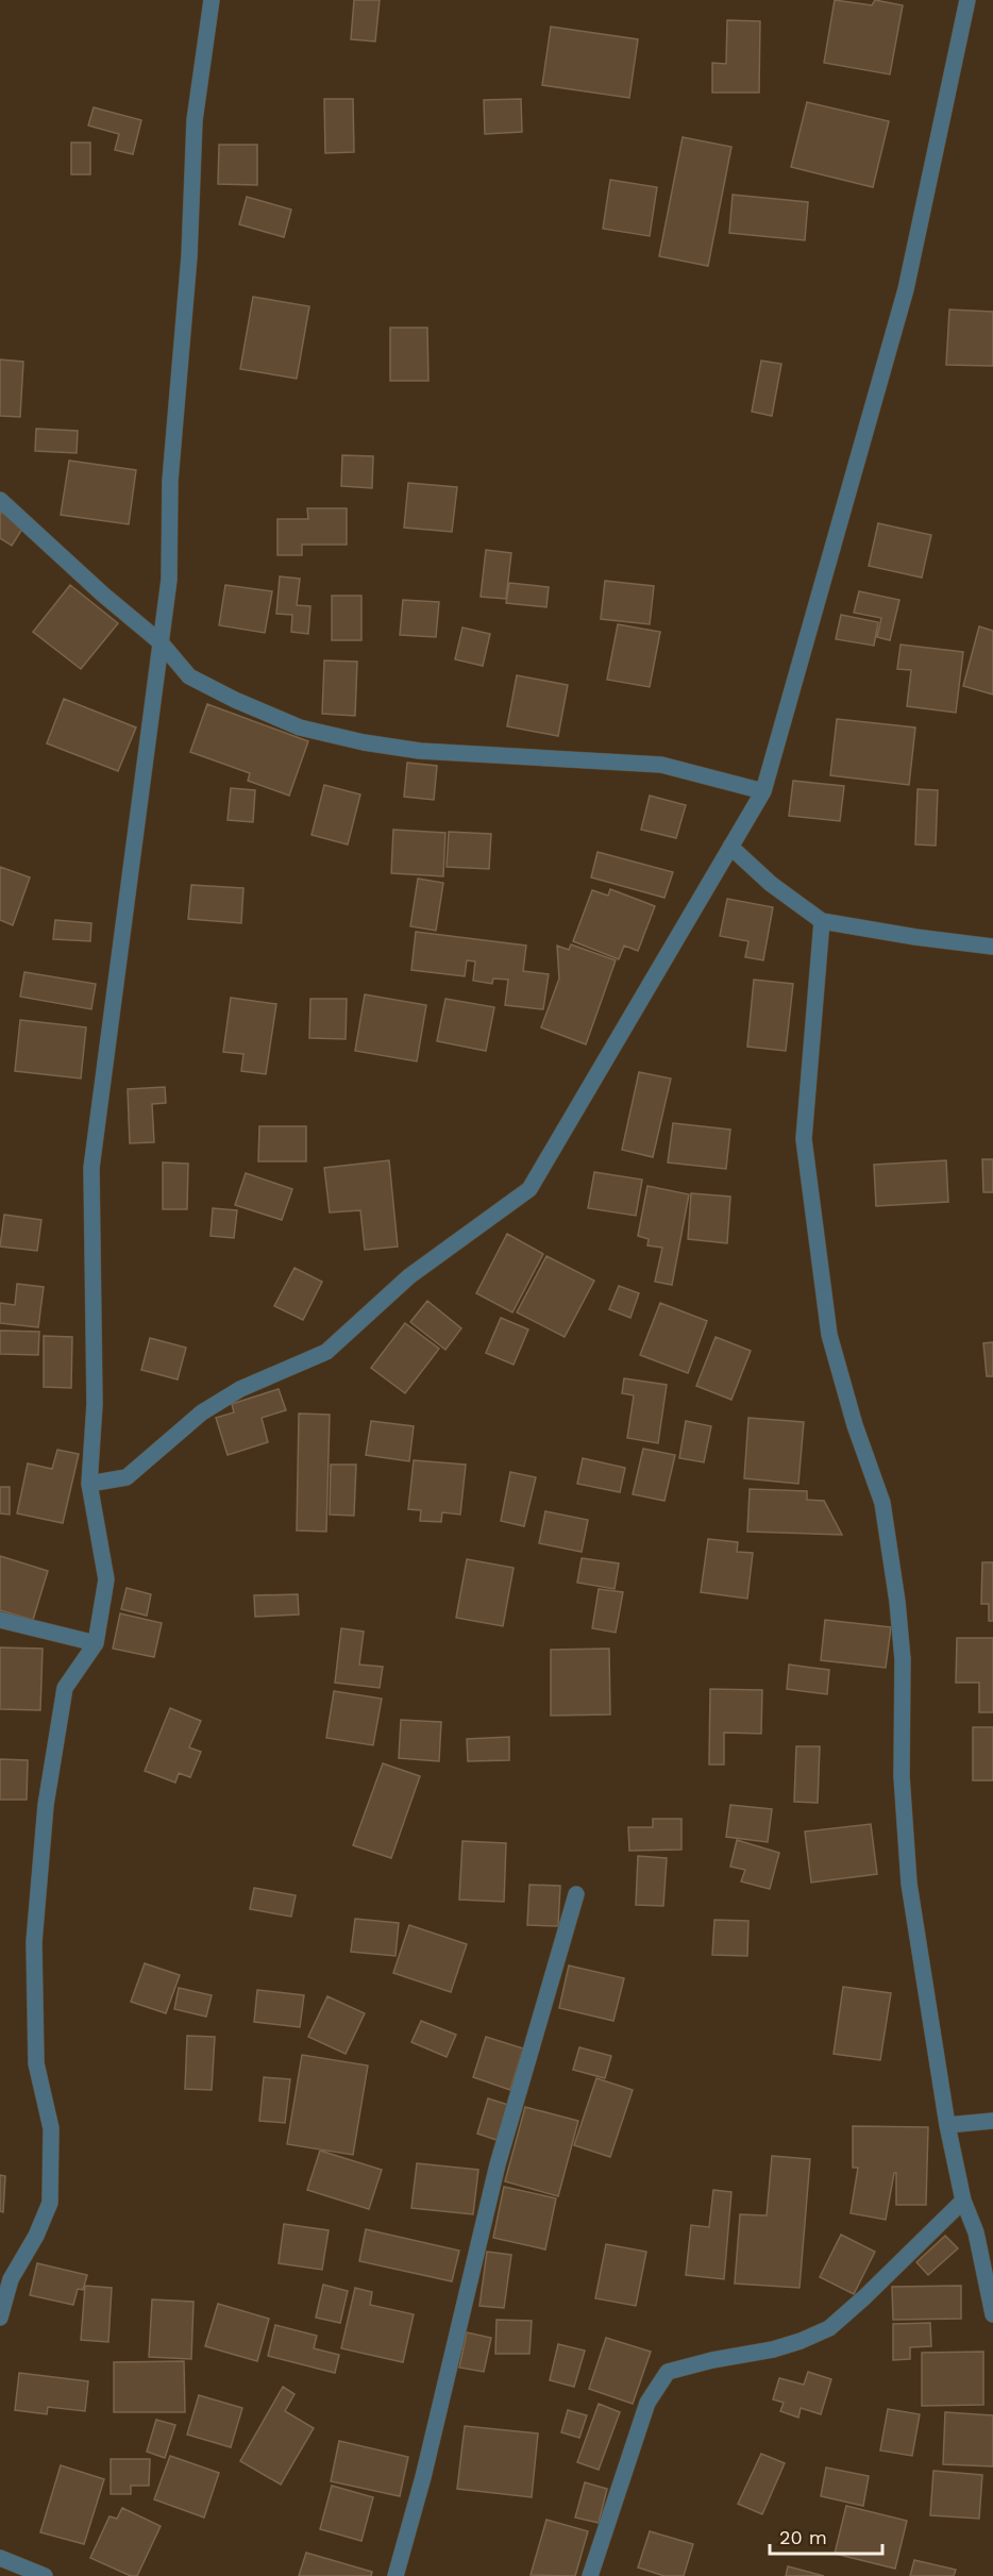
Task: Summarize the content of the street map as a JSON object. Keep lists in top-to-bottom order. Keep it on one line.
{"scale_bar":"20 m"}
